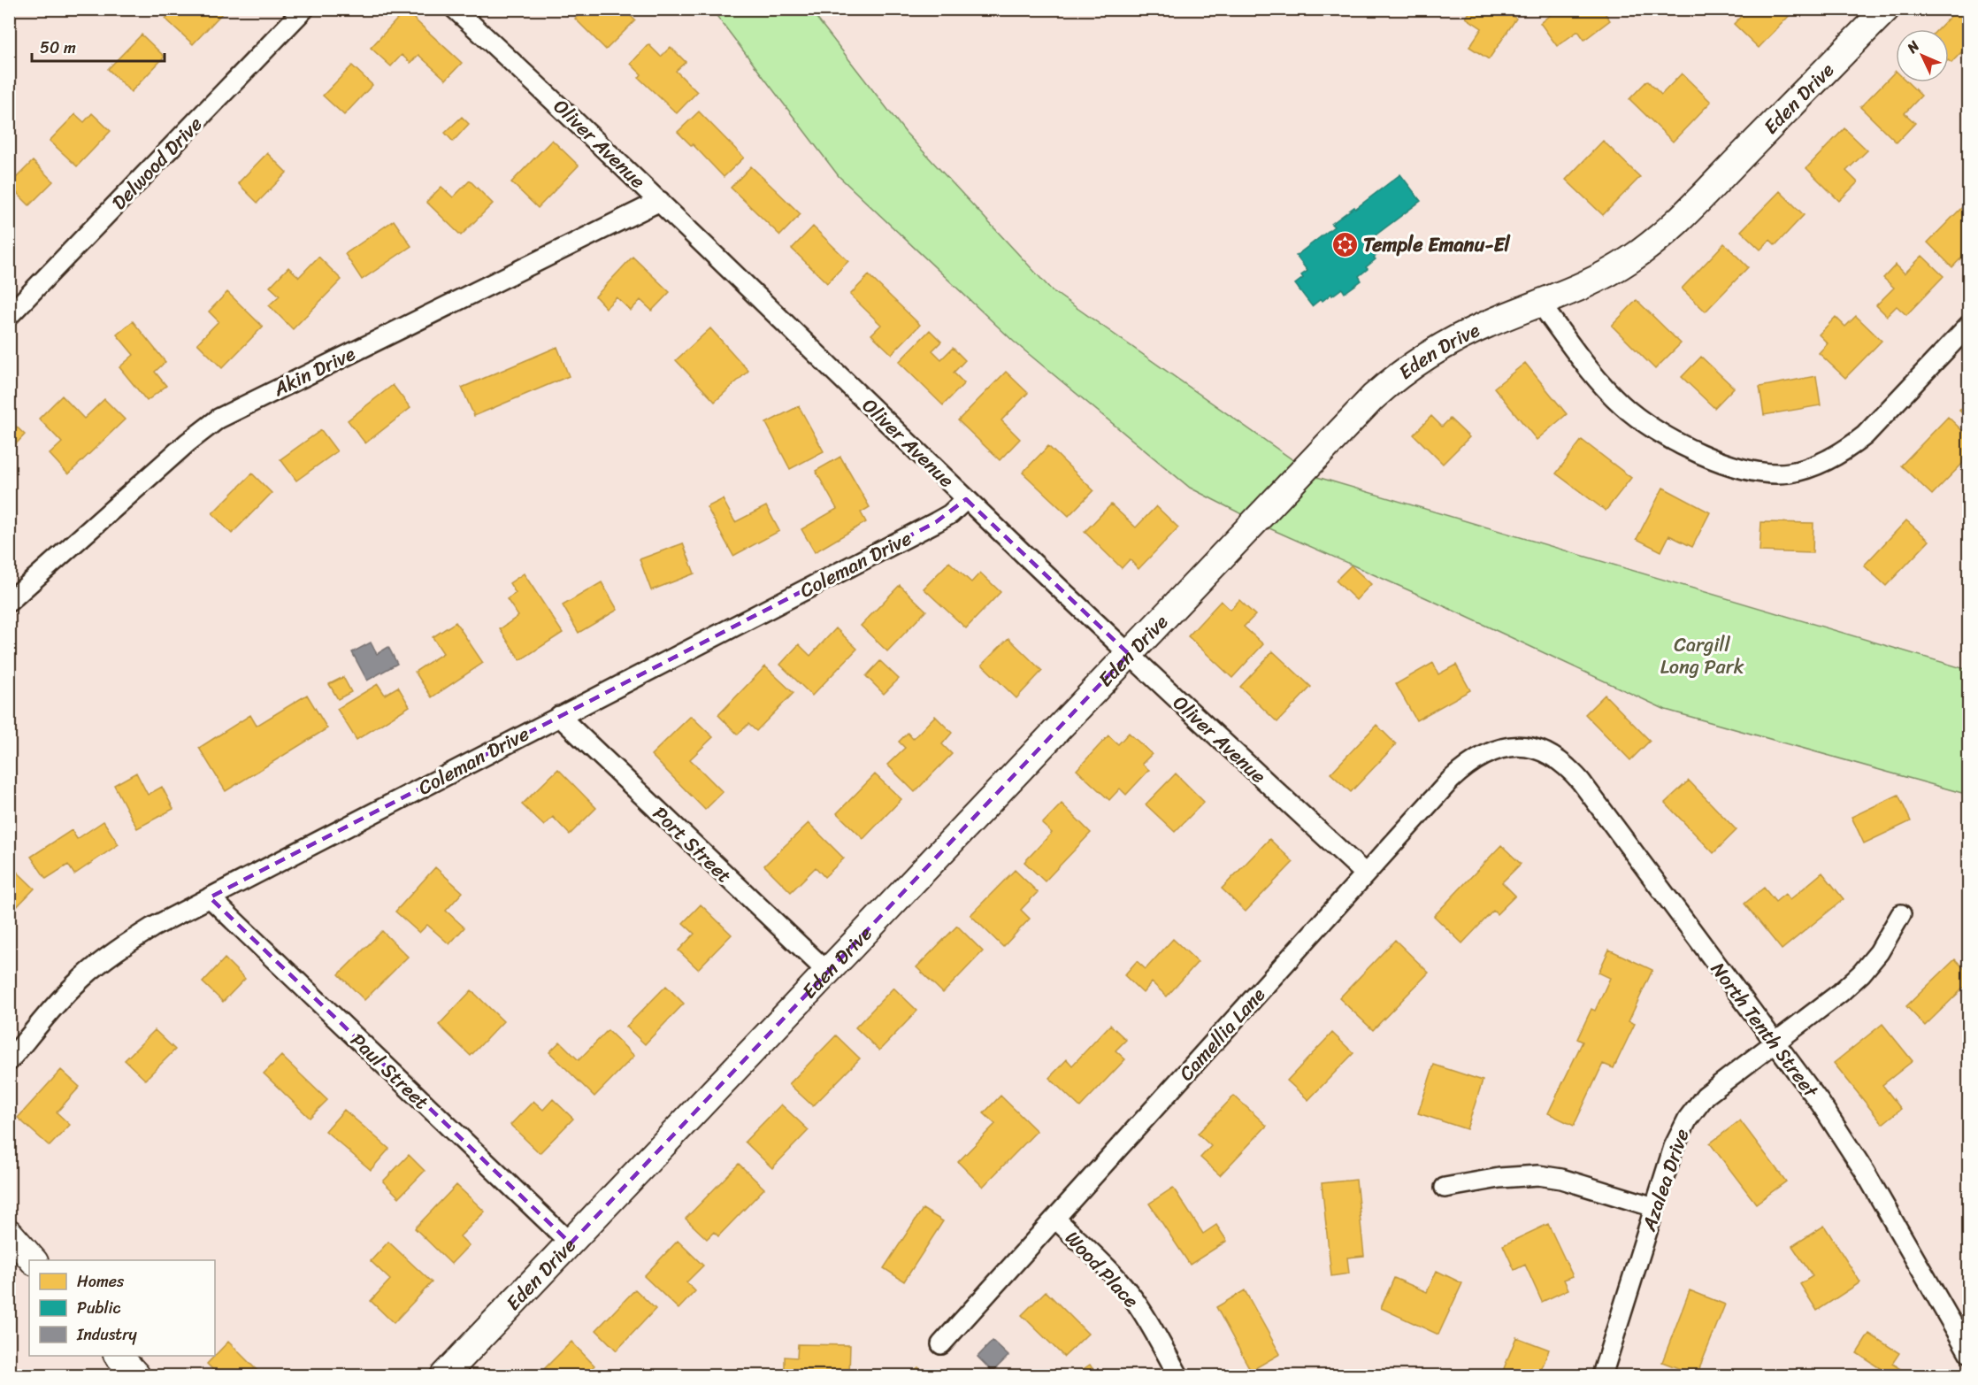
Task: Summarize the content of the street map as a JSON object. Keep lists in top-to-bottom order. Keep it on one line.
{"streets":{"street":["Eden Drive","Oliver Avenue","Delwood Drive","Akin Drive","Coleman Drive","Port Street","North Tenth Street","Camellia Lane","Paul Street","Azalea Drive","Wood Place"]},"crossings":[["Eden Drive","Oliver Avenue"],["Eden Drive","Port Street"],["Eden Drive","Paul Street"],["Oliver Avenue","Akin Drive"],["Oliver Avenue","Coleman Drive"],["Oliver Avenue","Camellia Lane"],["Coleman Drive","Port Street"],["Coleman Drive","Paul Street"],["North Tenth Street","Camellia Lane"],["North Tenth Street","Azalea Drive"],["Camellia Lane","Wood Place"]],"parks":["Cargill Long Park"],"places":{"synagogue":["Temple Emanu-El"]},"legend":["Homes","Public","Industry"],"scale_bar":"50 m","north":"top left"}
